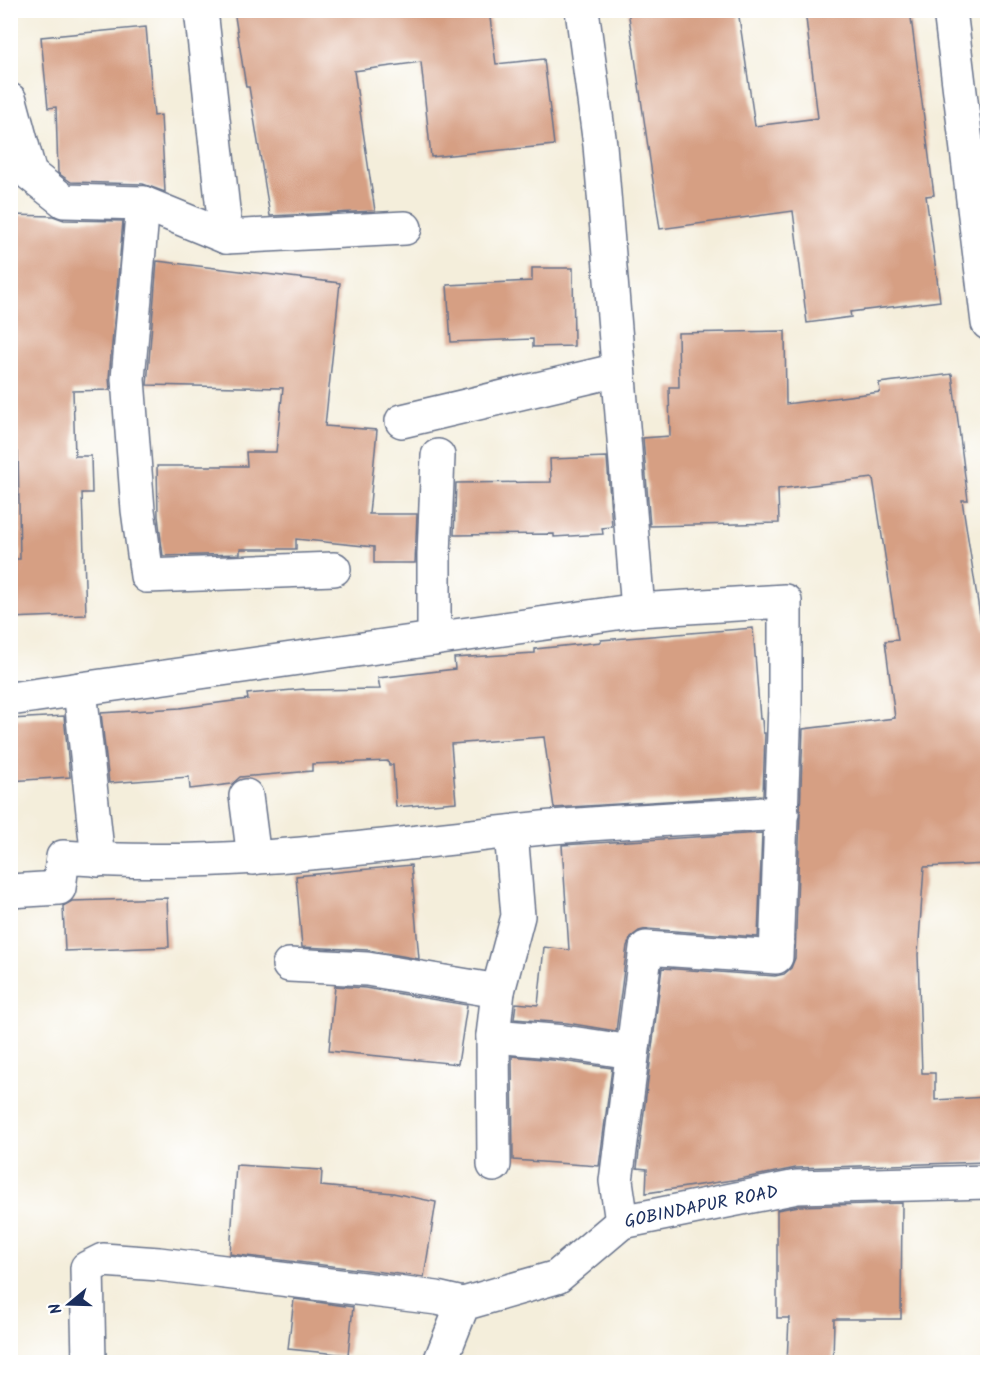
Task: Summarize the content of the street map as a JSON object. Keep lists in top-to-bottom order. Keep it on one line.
{"streets":{"street":["GOBINDAPUR ROAD"]},"north":"left"}
